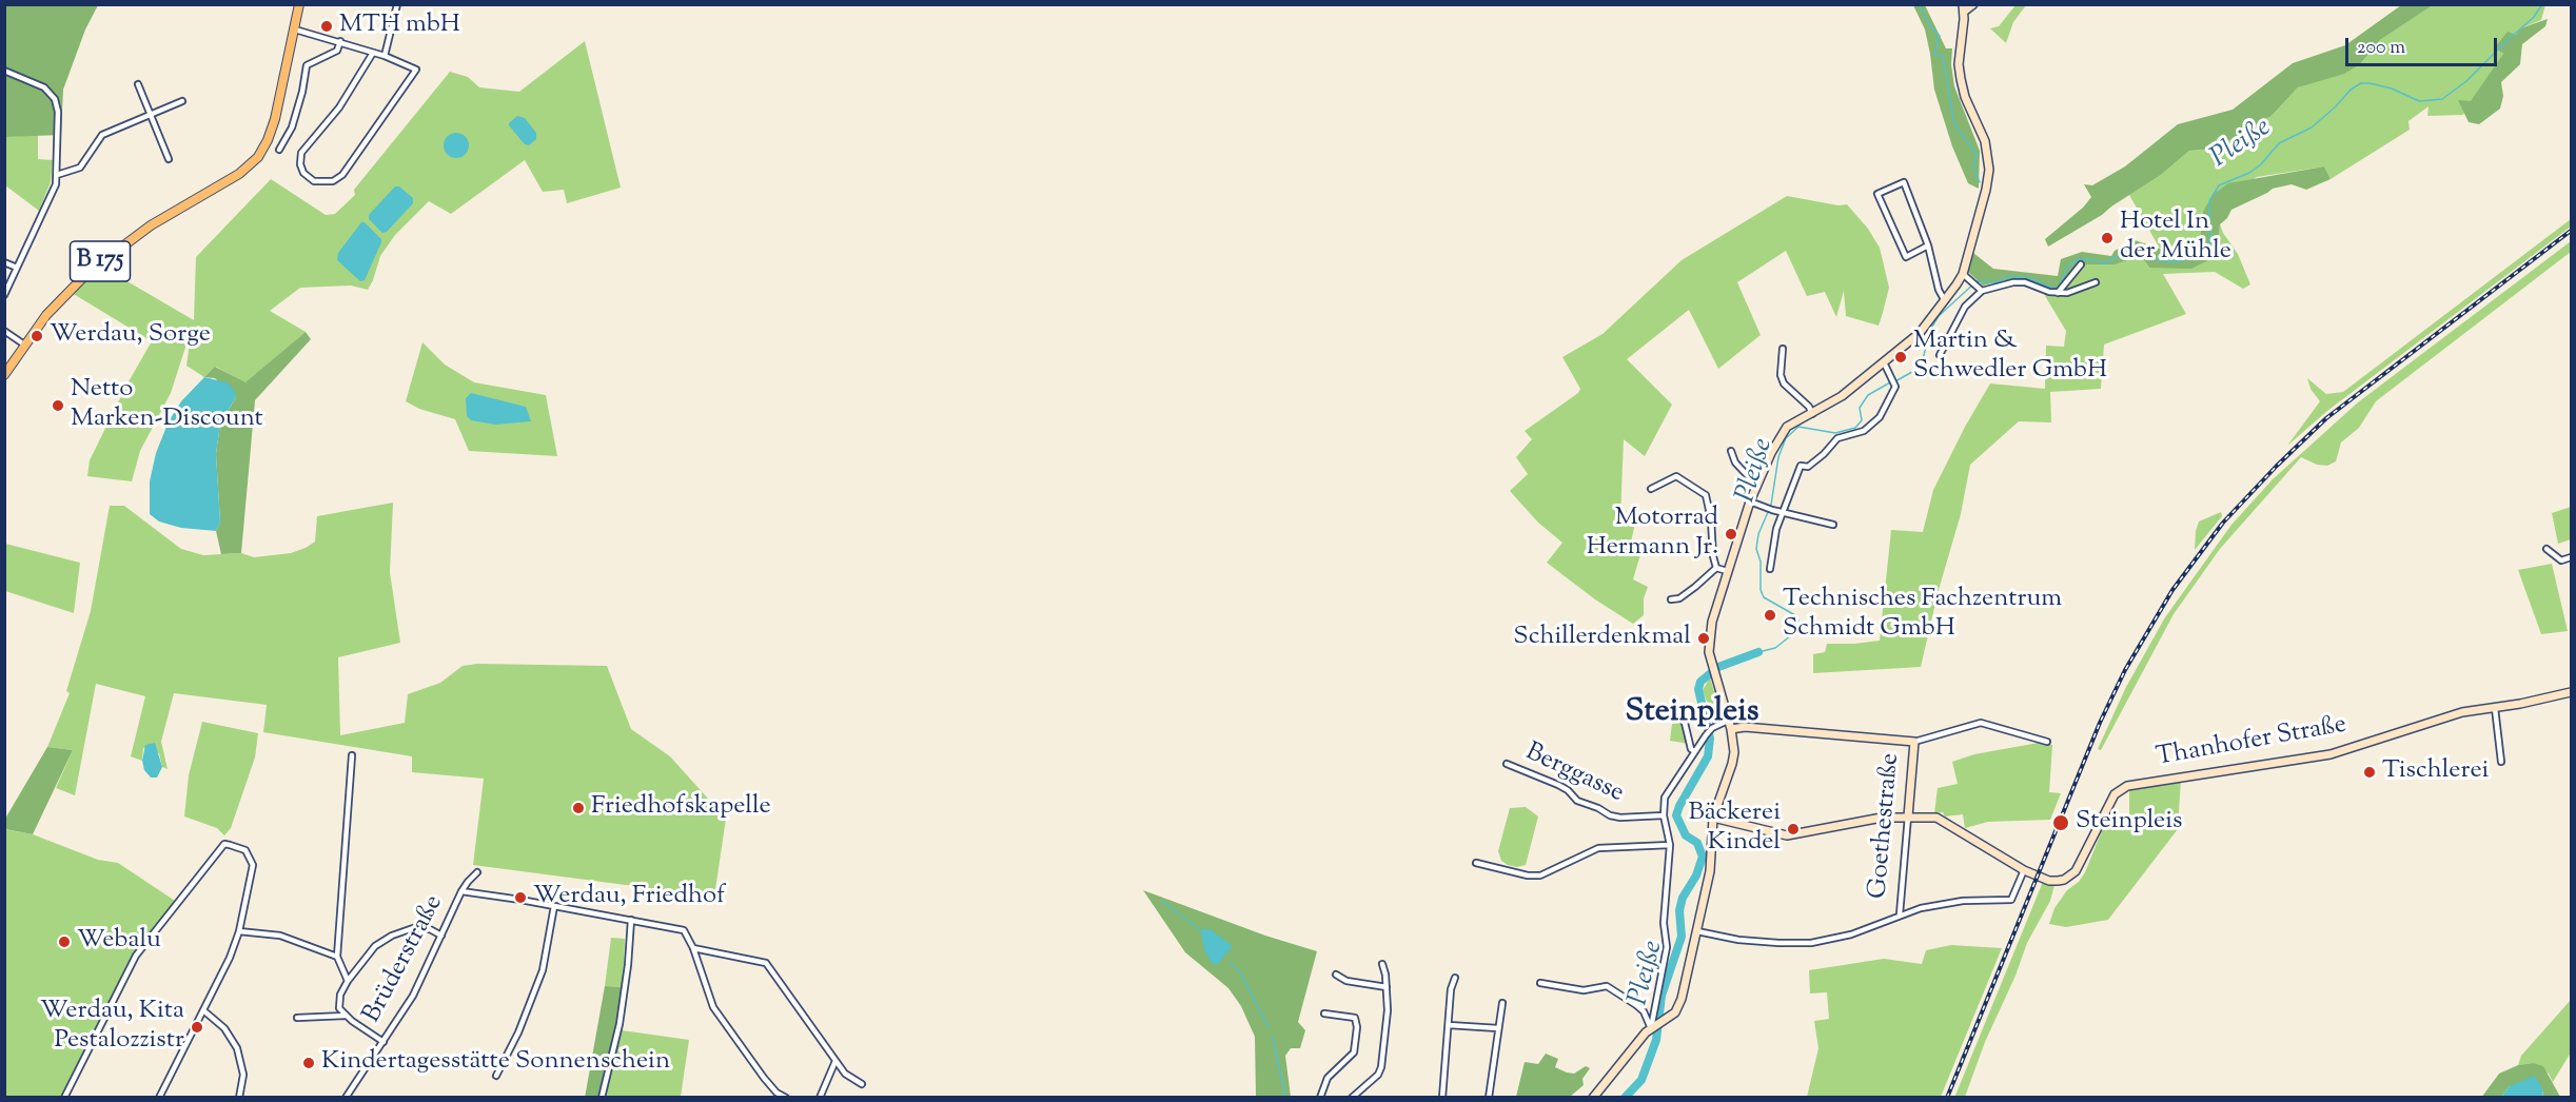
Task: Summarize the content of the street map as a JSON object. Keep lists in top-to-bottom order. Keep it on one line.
{"streets":{"main road":["B 175","Thanhofer Straße","Goethestraße"],"street":["Berggasse","Brüderstraße"]},"districts":["Steinpleis"],"water":["Pleiße"],"places":["MTH mbH","Hotel In der Mühle","Werdau, Sorge","Martin & Schwedler GmbH","Netto Marken-Discount","Motorrad Hermann Jr.","Technisches Fachzentrum Schmidt GmbH","Schillerdenkmal","Tischlerei","Friedhofskapelle","Steinpleis","Bäckerei Kindel","Werdau, Friedhof","Webalu","Werdau, Kita Pestalozzistr","Kindertagesstätte Sonnenschein"],"scale_bar":"200 m"}
